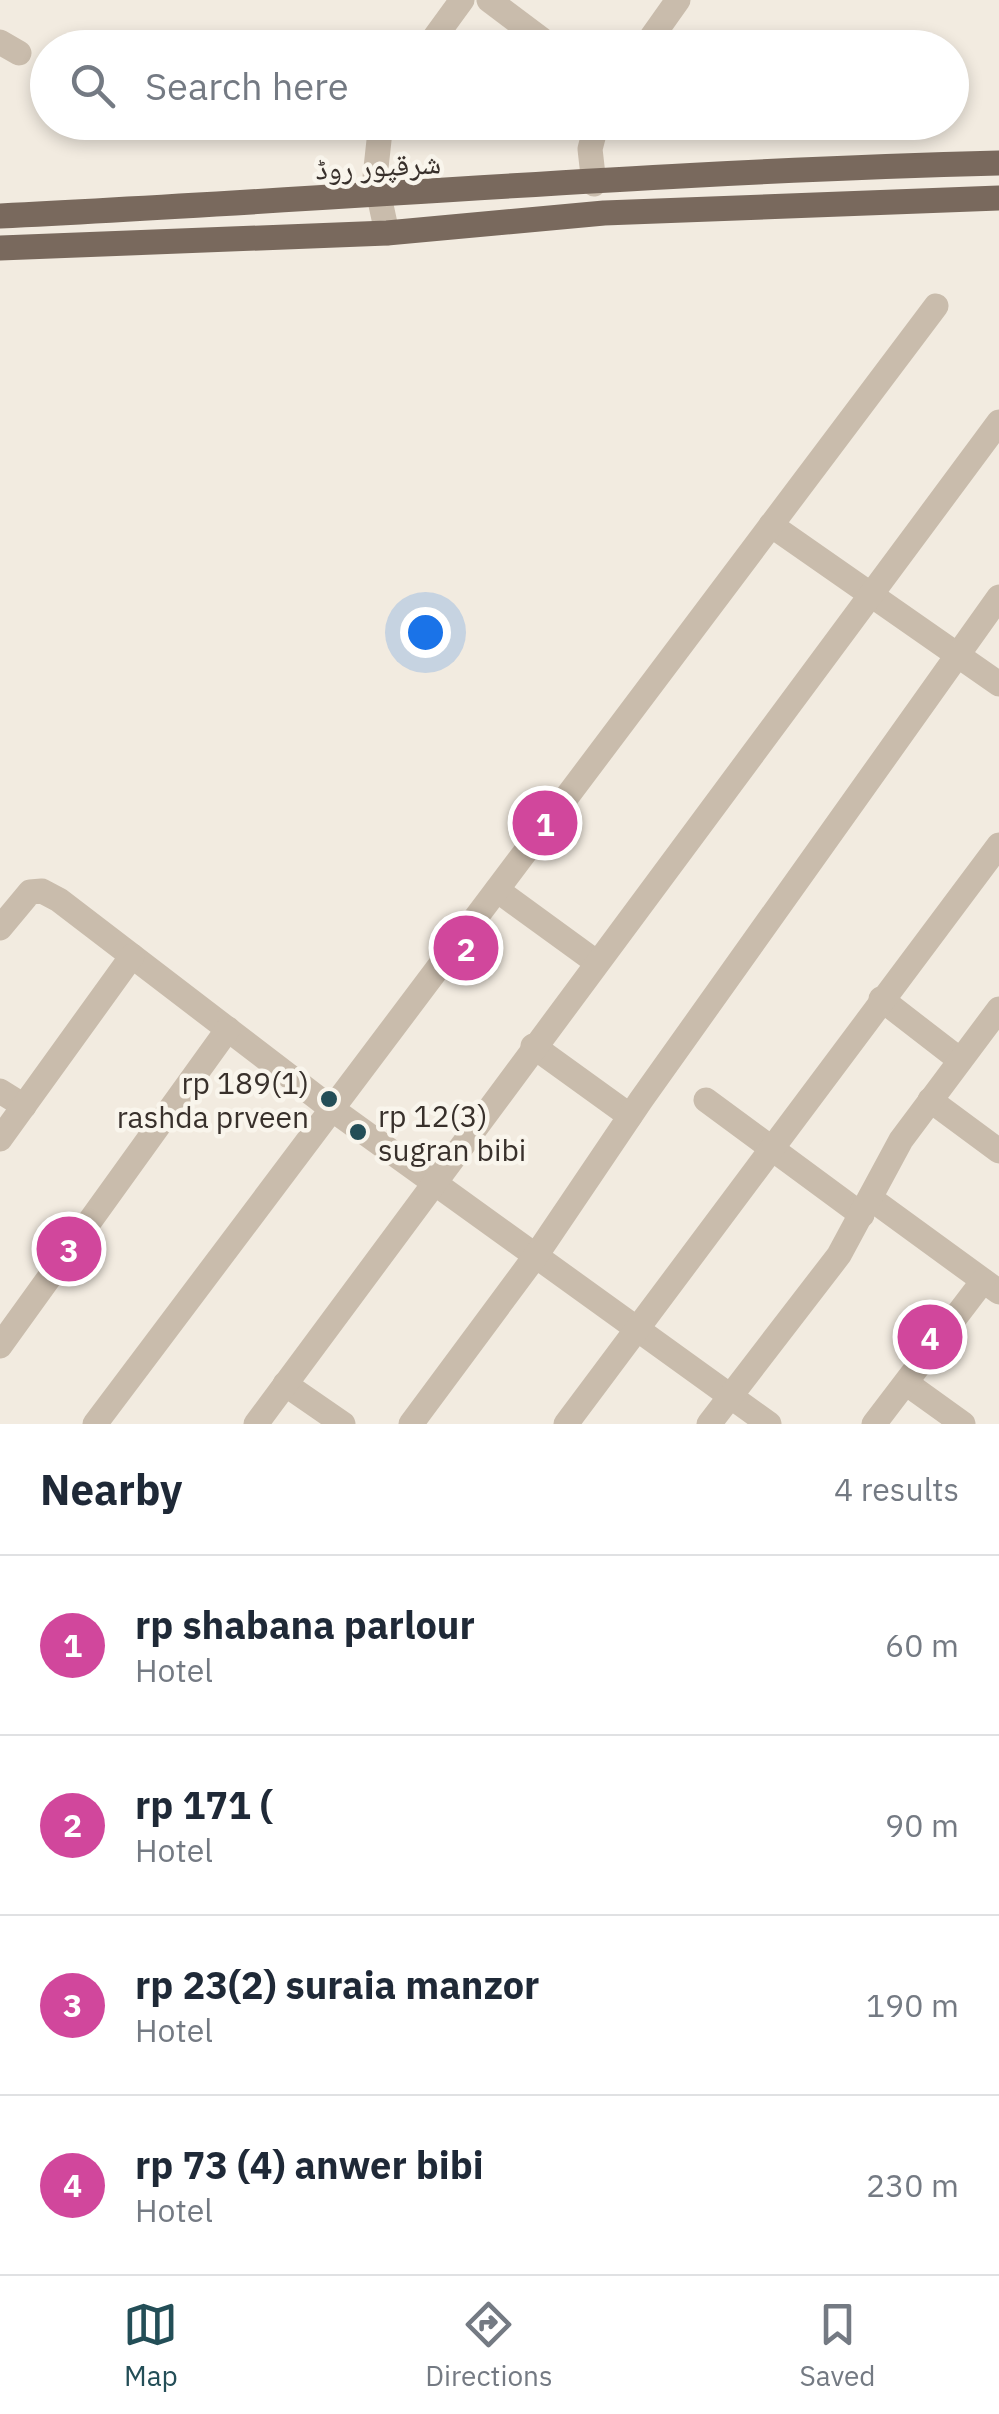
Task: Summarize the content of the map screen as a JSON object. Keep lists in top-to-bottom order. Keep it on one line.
{"streets":{"main road":["شرقپور روڈ"]},"places":["rp 189(1) rashda prveen","rp 12(3) sugran bibi"],"page":{"search":"Search here","pins":["1","2","3","4"],"heading":["Nearby","4 results"],"list":[{"mark":"1","name":"rp shabana parlour","note":"Hotel","value":"60 m"},{"mark":"2","name":"rp 171 (","note":"Hotel","value":"90 m"},{"mark":"3","name":"rp 23(2) suraia manzor","note":"Hotel","value":"190 m"},{"mark":"4","name":"rp 73 (4) anwer bibi","note":"Hotel","value":"230 m"}],"nav":["Map","Directions","Saved"]}}
